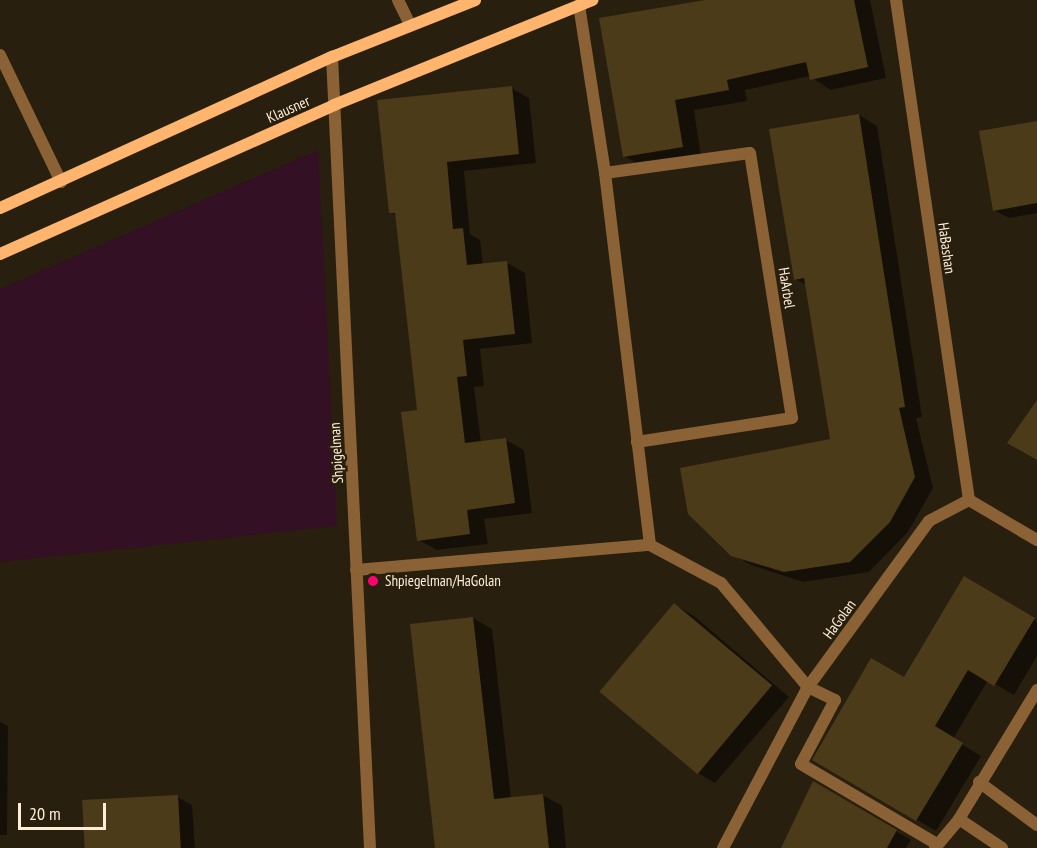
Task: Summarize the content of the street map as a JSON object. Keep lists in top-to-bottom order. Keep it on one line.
{"streets":{"street":["Klausner","HaBashan","HaArbel","Shpigelman","HaGolan"]},"crossings":[["Klausner","Shpigelman"],["HaBashan","HaGolan"]],"places":["Shpiegelman/HaGolan"],"scale_bar":"20 m"}
